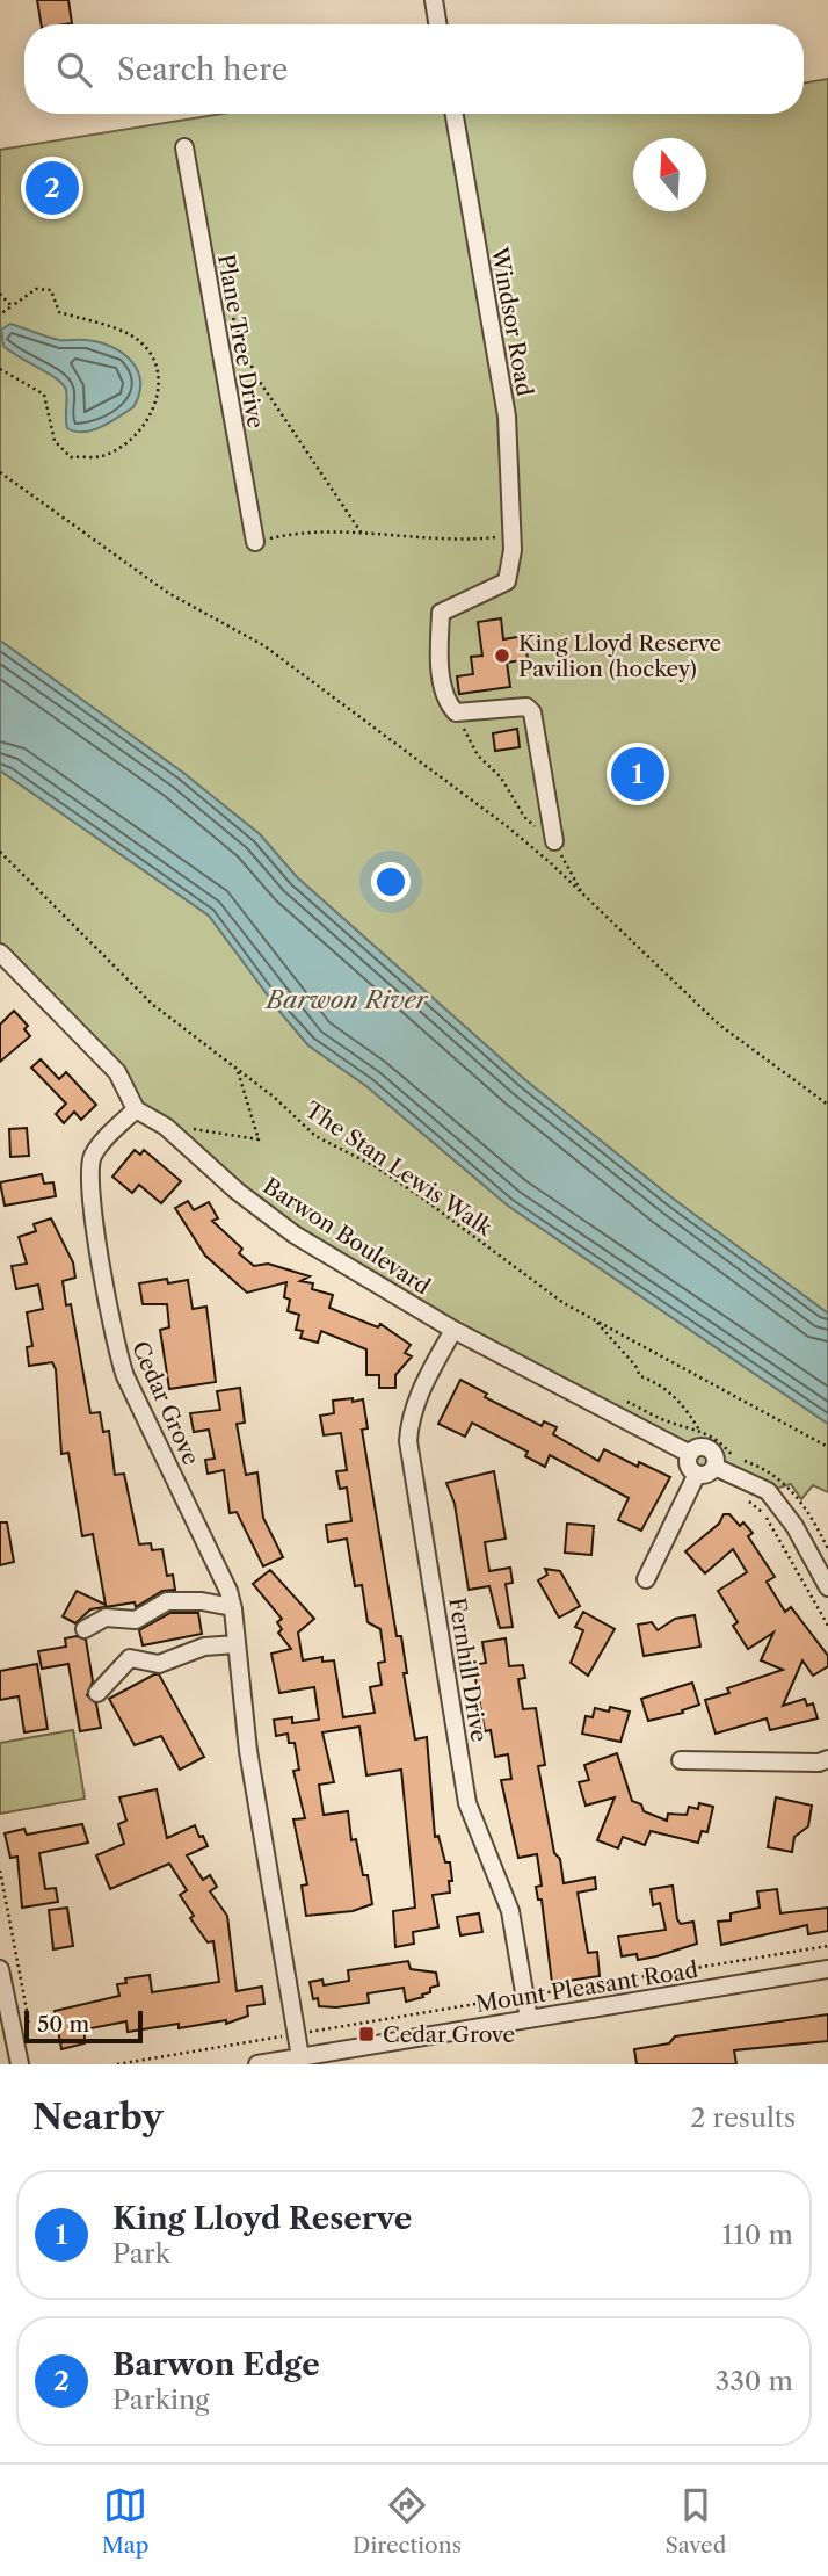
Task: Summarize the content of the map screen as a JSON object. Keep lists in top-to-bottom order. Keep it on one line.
{"streets":{"street":["Windsor Road","Plane Tree Drive","Barwon Boulevard","Cedar Grove","Fernhill Drive","Mount Pleasant Road"],"path":["The Stan Lewis Walk"]},"crossings":[["Barwon Boulevard","Cedar Grove"],["Barwon Boulevard","Fernhill Drive"],["Cedar Grove","Mount Pleasant Road"],["Fernhill Drive","Mount Pleasant Road"]],"water":["Barwon River"],"places":{"other":["King Lloyd Reserve Pavilion (hockey)"],"transit":["Cedar Grove"]},"scale_bar":"50 m","north":"top","page":{"search":"Search here","pins":["2","1"],"scale":"50 m","heading":["Nearby","2 results"],"list":[{"mark":"1","name":"King Lloyd Reserve","note":"Park","value":"110 m"},{"mark":"2","name":"Barwon Edge","note":"Parking","value":"330 m"}],"nav":["Map","Directions","Saved"]}}
